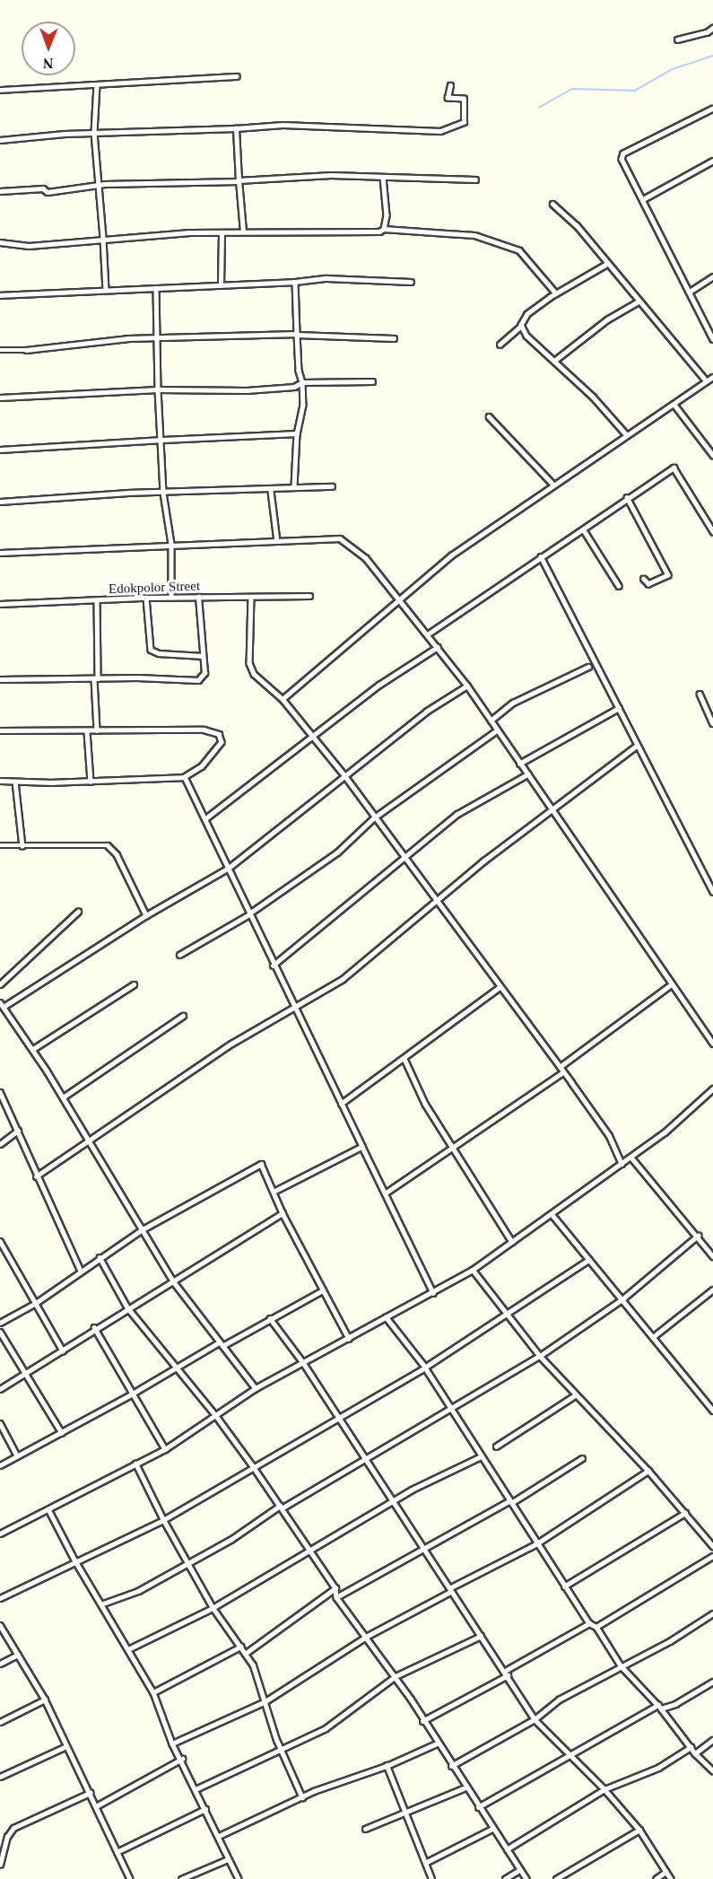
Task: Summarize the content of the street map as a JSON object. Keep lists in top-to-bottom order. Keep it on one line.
{"streets":{"street":["Edokpolor Street"]},"north":"bottom"}
